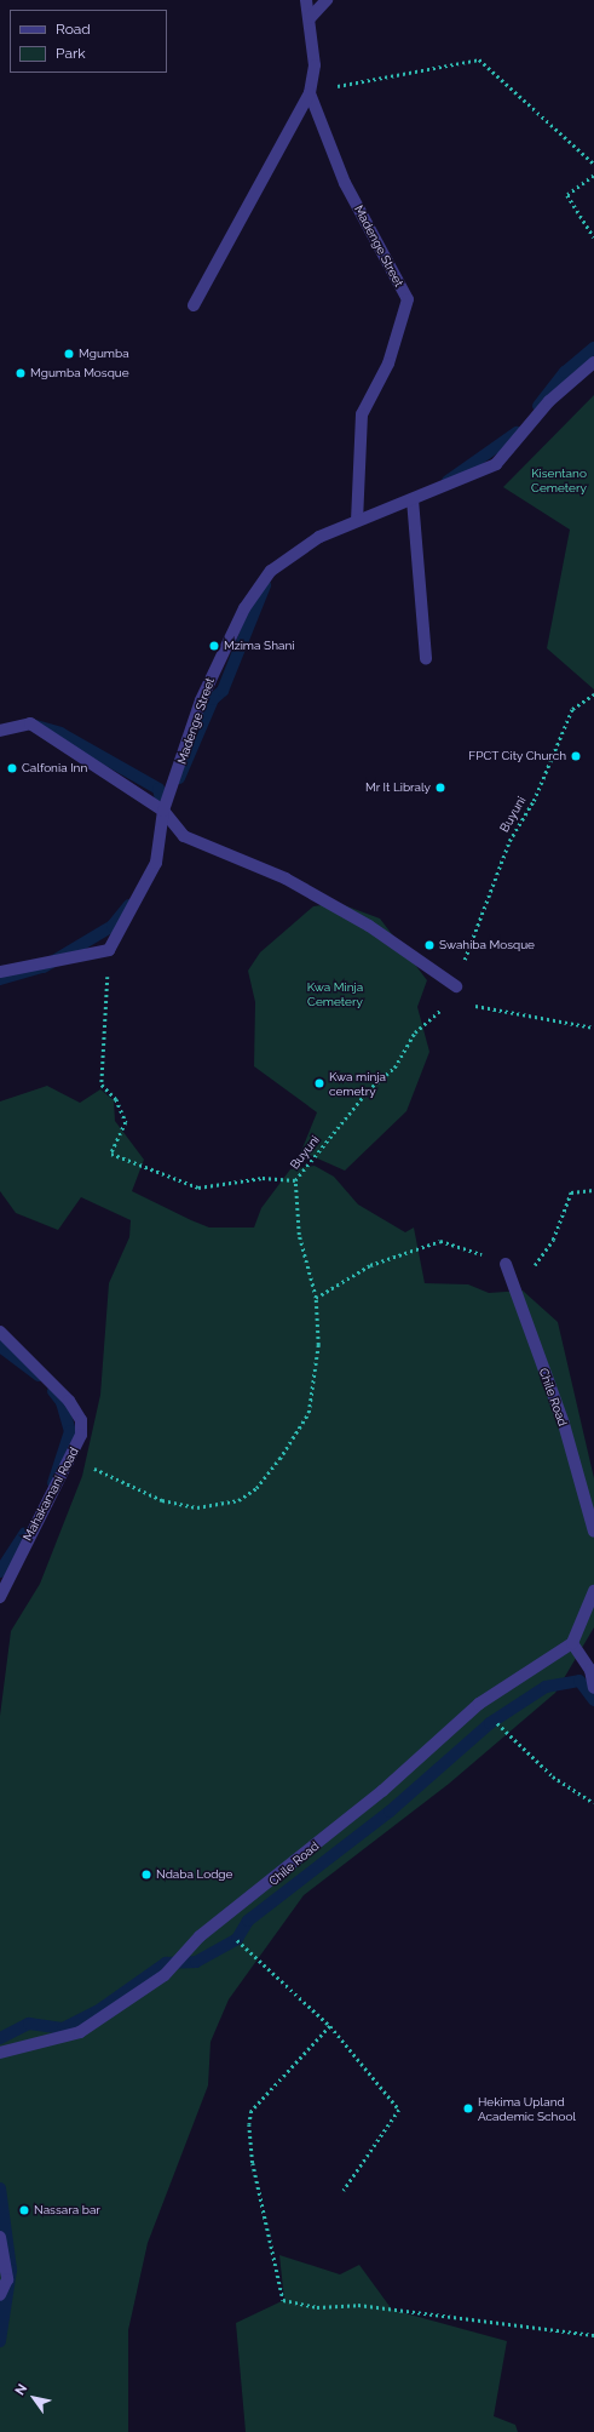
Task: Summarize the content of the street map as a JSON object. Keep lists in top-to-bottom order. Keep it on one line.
{"streets":{"street":["Madenge Street","Chile Road","Mahakamani Road"],"path":["Buyuni"]},"crossings":[["Buyuni","Mahakamani Road"]],"parks":["Kisentano Cemetery","Kwa Minja Cemetery"],"places":["Mgumba","Mgumba Mosque","Mzima Shani","FPCT City Church","Calfonia Inn","Mr It Libraly","Swahiba Mosque","Kwa minja cemetry","Ndaba Lodge","Hekima Upland Academic School","Nassara bar"],"legend":["Road","Park"],"north":"top left"}
